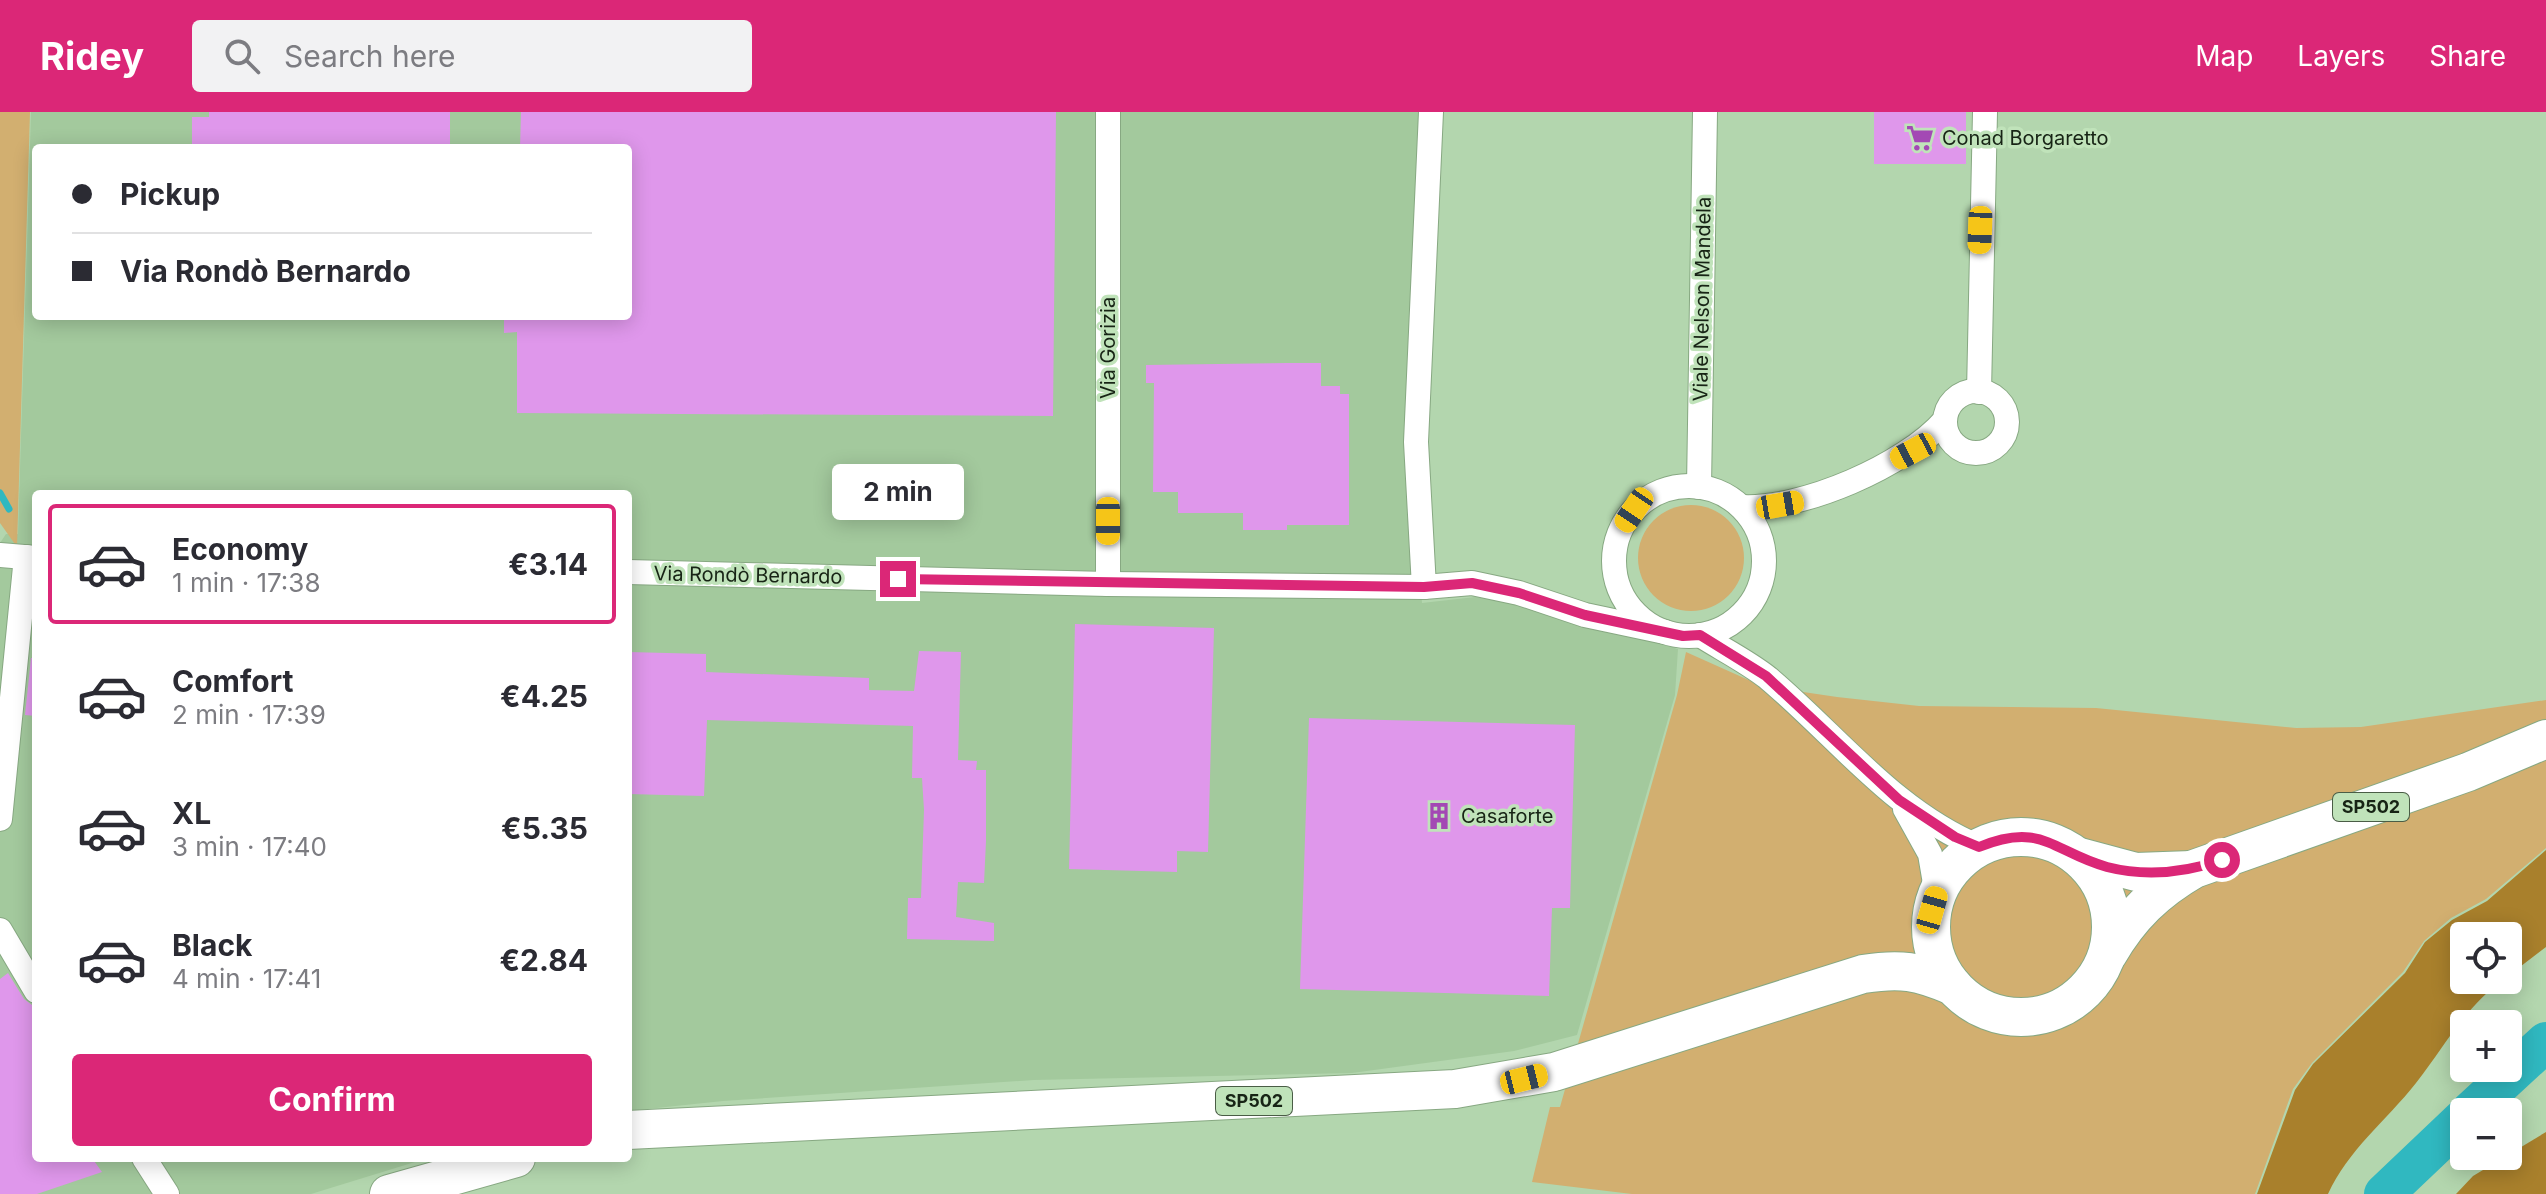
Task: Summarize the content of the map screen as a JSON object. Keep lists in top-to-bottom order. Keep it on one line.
{"streets":{"main road":["SP502"],"street":["Viale Nelson Mandela","Via Gorizia","Via Rondò Bernardo"]},"crossings":[["Viale Nelson Mandela","Via Rondò Bernardo"],["Via Gorizia","Via Rondò Bernardo"]],"places":{"supermarket":["Conad Borgaretto"],"building":["Casaforte"]},"page":{"header":"Ridey","search":"Search here","nav":["Map","Layers","Share"],"banner":["Pickup","Via Rondò Bernardo"],"bubble":"2 min","list":[{"name":"Economy","note":"1 min · 17:38","value":"€3.14"},{"name":"Comfort","note":"2 min · 17:39","value":"€4.25"},{"name":"XL","note":"3 min · 17:40","value":"€5.35"},{"name":"Black","note":"4 min · 17:41","value":"€2.84"}],"map_buttons":["+","−"],"buttons":"Confirm"}}
